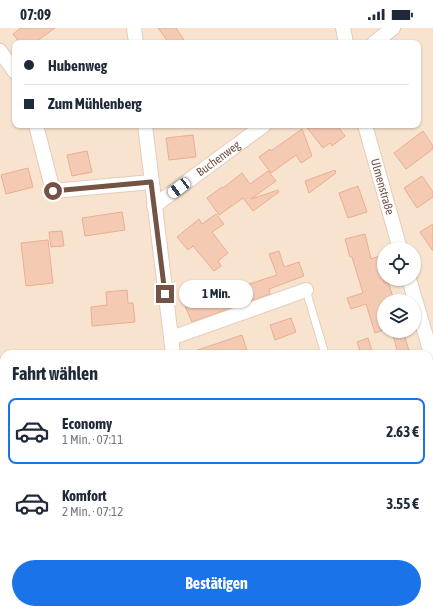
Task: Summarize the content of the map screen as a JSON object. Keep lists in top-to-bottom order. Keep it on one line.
{"streets":{"street":["Buchenweg","Ulmenstraße"]},"page":{"status":"07:09","banner":["Hubenweg","Zum Mühlenberg"],"bubble":"1 Min.","heading":"Fahrt wählen","list":[{"name":"Economy","note":"1 Min. · 07:11","value":"2.63 €"},{"name":"Komfort","note":"2 Min. · 07:12","value":"3.55 €"}],"buttons":"Bestätigen"}}
